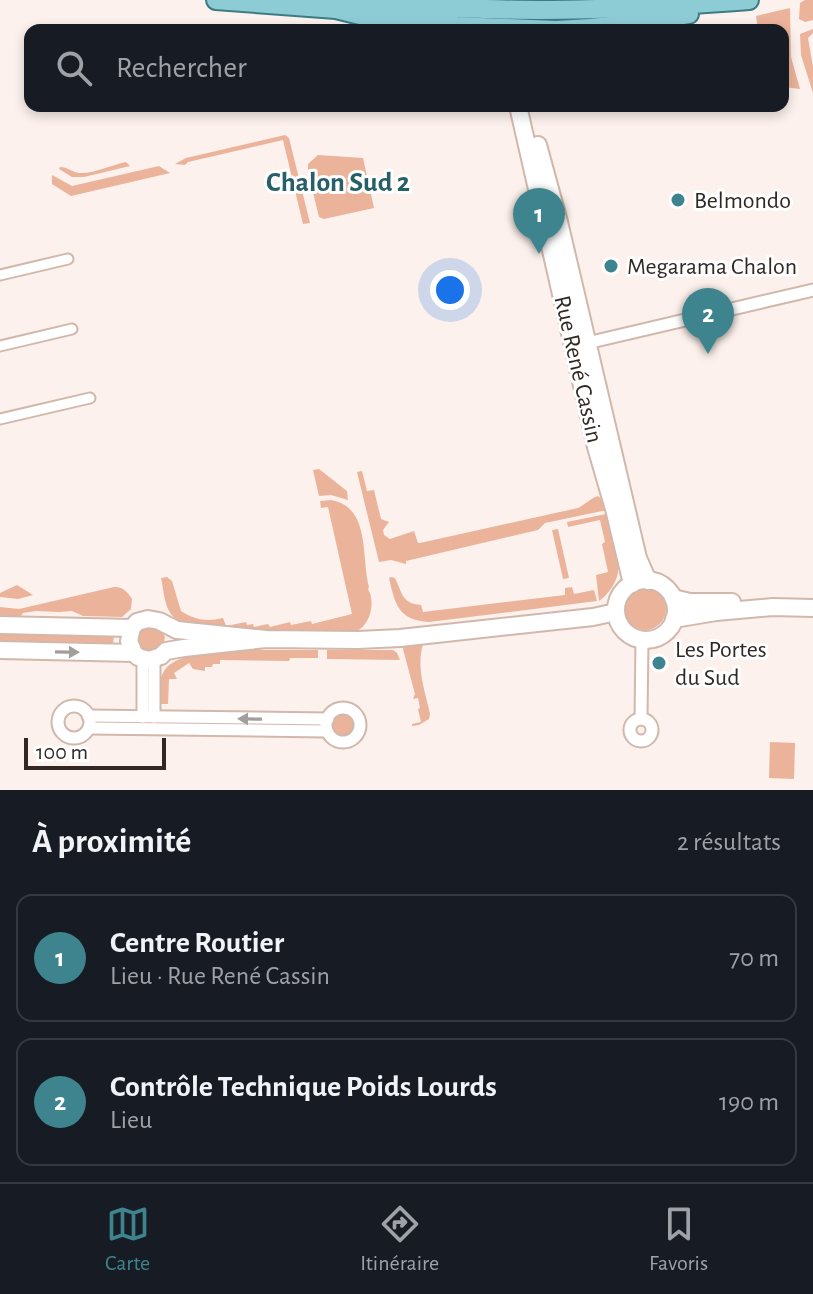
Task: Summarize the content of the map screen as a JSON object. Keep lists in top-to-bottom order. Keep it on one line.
{"streets":{"main road":["Rue René Cassin"]},"districts":["Chalon Sud 2"],"places":["Belmondo","Megarama Chalon","Les Portes du Sud"],"scale_bar":"100 m","page":{"search":"Rechercher","pins":["1","2"],"scale":"100 m","heading":["À proximité","2 résultats"],"list":[{"mark":"1","name":"Centre Routier","note":"Lieu · Rue René Cassin","value":"70 m"},{"mark":"2","name":"Contrôle Technique Poids Lourds","note":"Lieu","value":"190 m"}],"nav":["Carte","Itinéraire","Favoris"]}}
